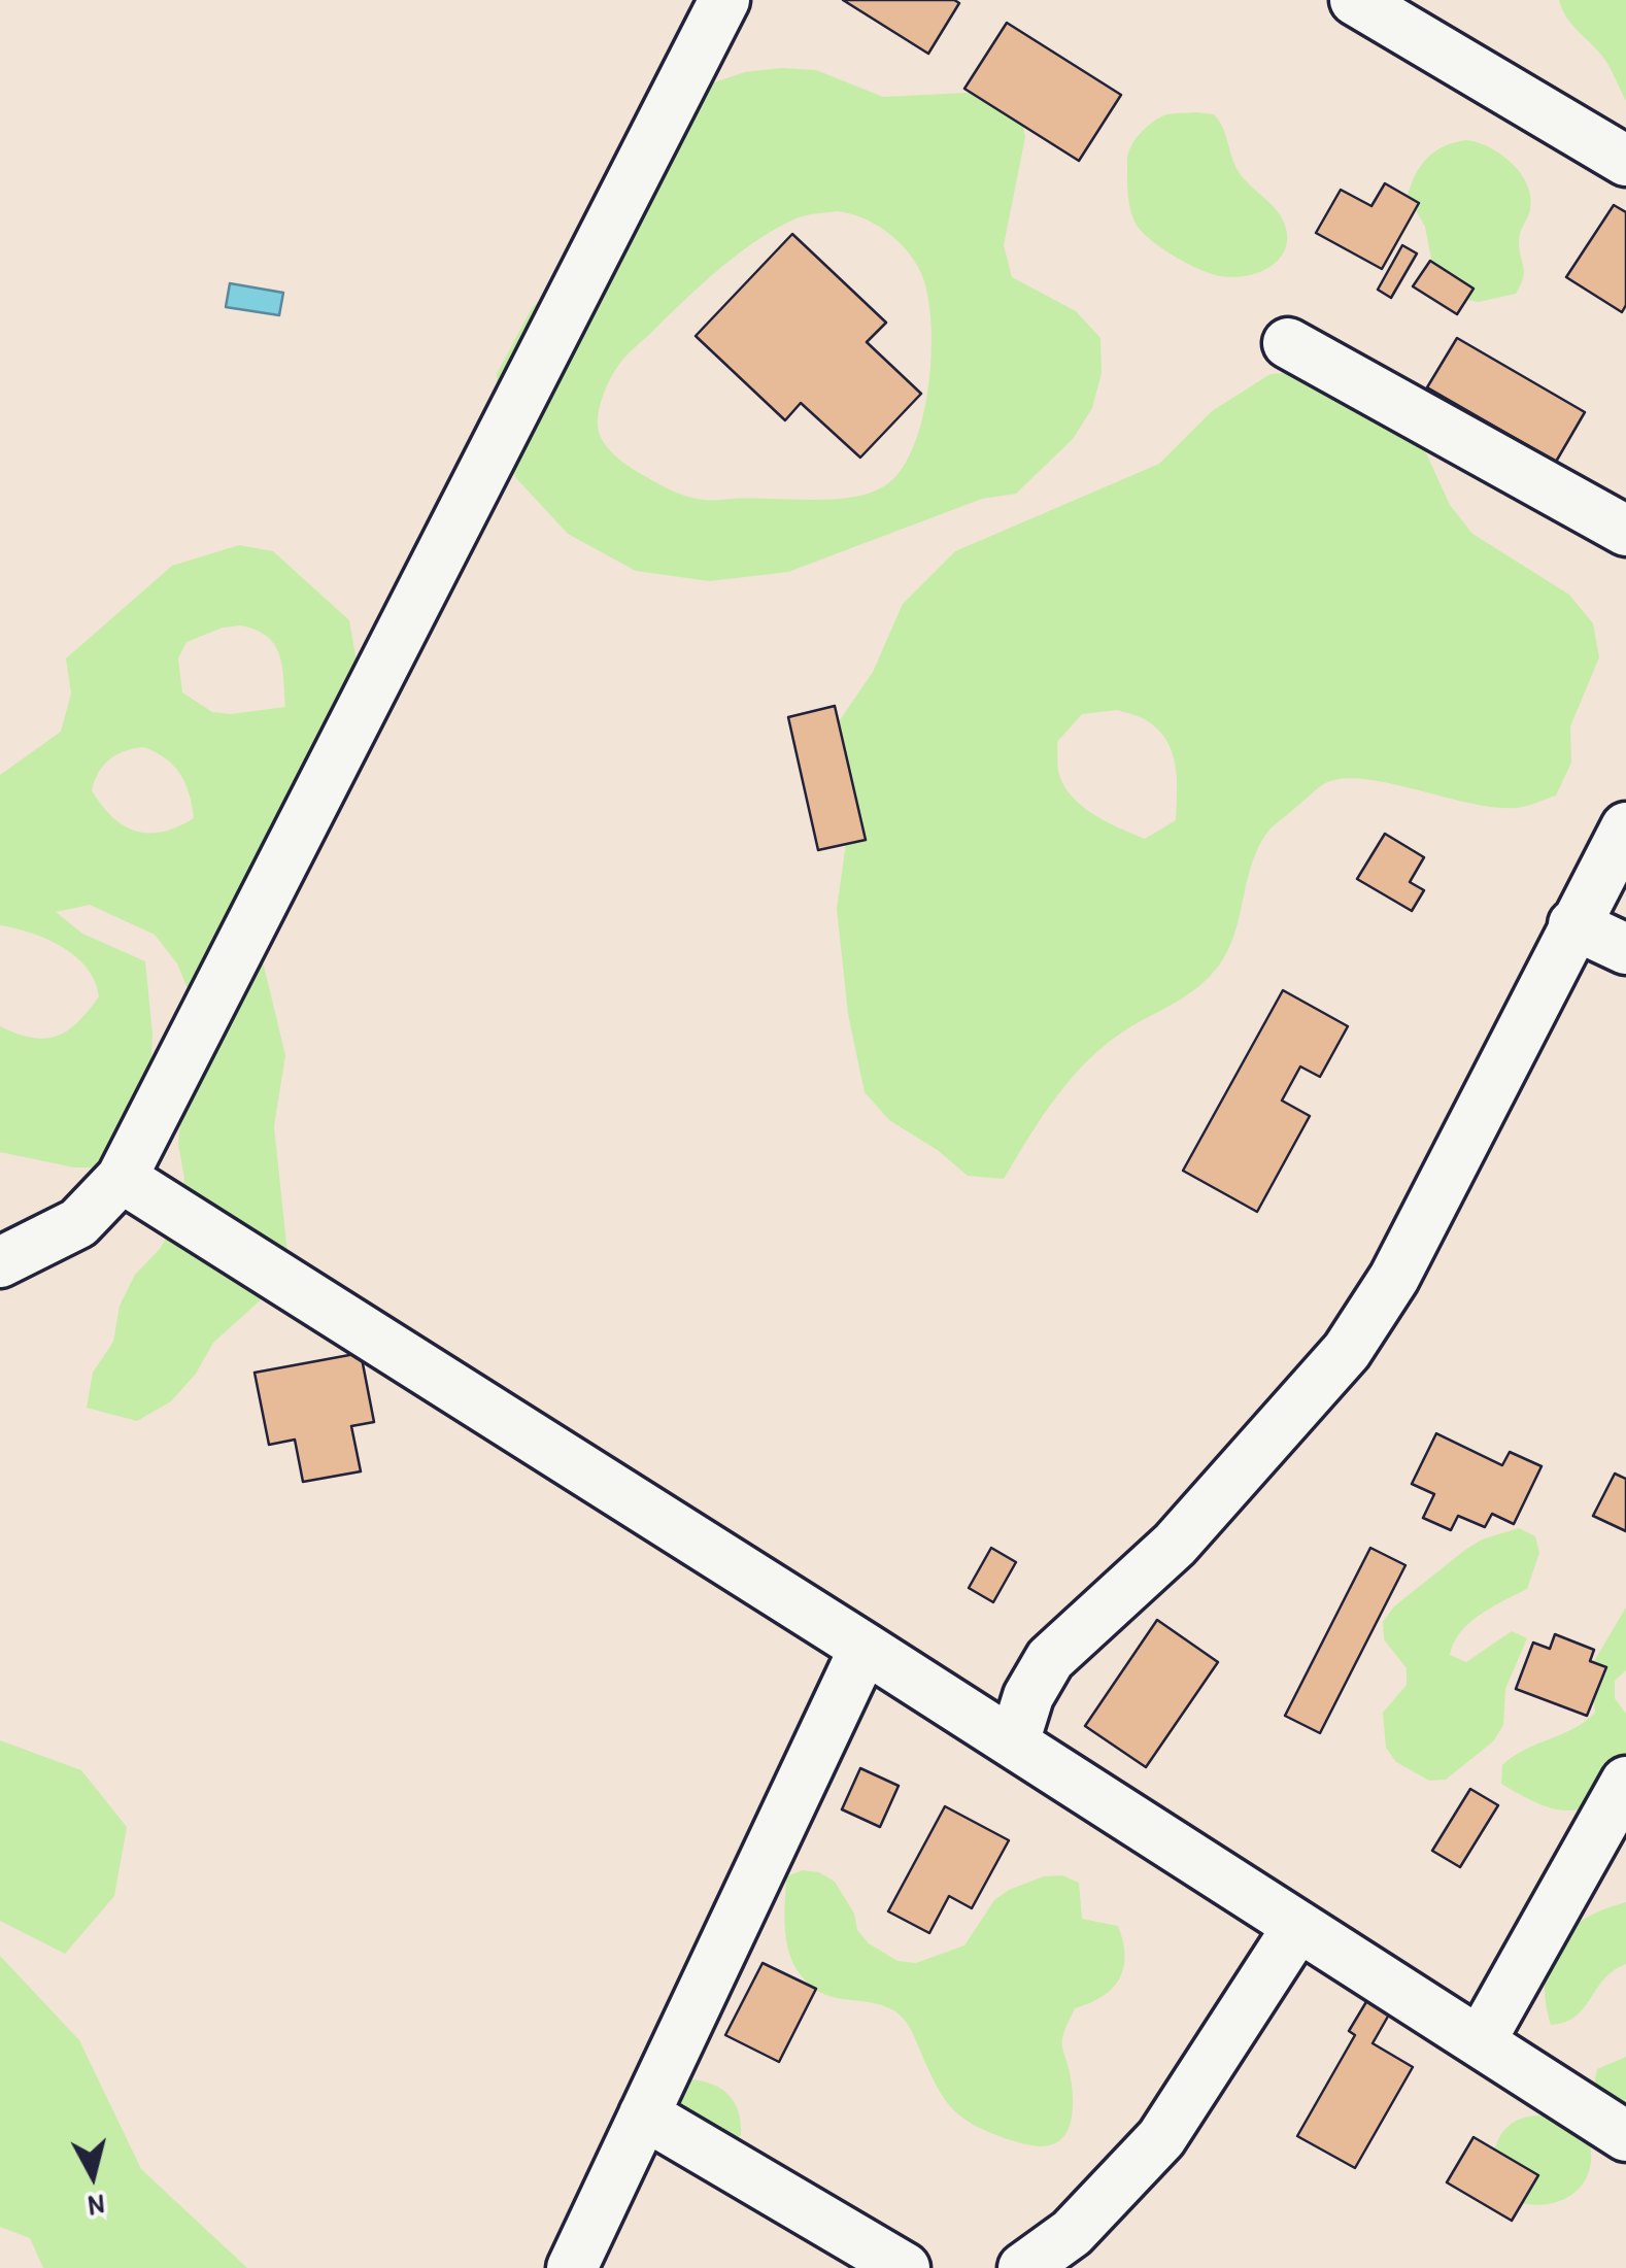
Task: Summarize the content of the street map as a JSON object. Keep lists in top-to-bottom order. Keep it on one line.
{"north":"bottom"}
